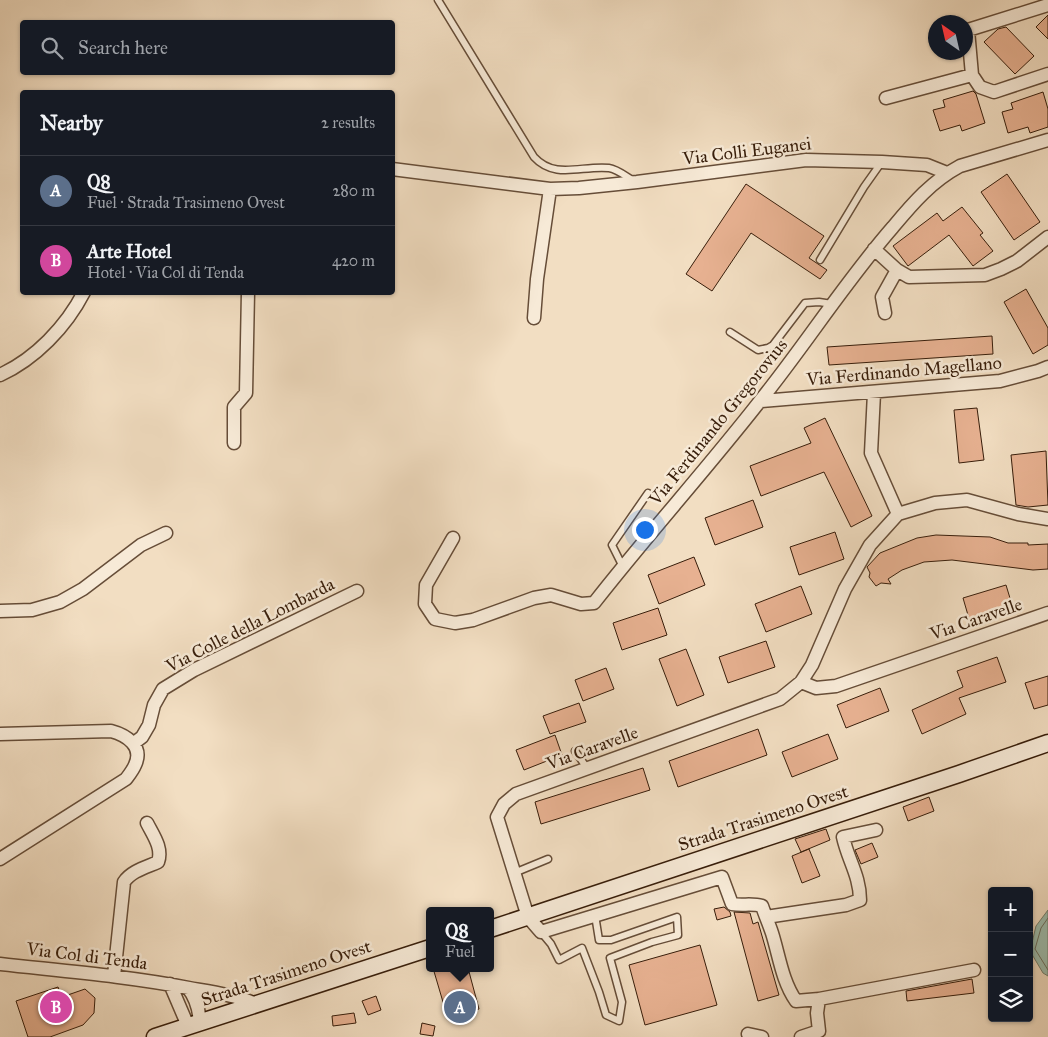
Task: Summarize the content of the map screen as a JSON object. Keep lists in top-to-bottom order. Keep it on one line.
{"streets":{"main road":["Strada Trasimeno Ovest"],"street":["Via Colli Euganei","Via Ferdinando Magellano","Via Ferdinando Gregorovius","Via Caravelle","Via Colle della Lombarda","Via Col di Tenda"]},"crossings":[["Via Colli Euganei","Via Ferdinando Gregorovius"],["Via Ferdinando Magellano","Via Ferdinando Gregorovius"],["Via Caravelle","Strada Trasimeno Ovest"],["Strada Trasimeno Ovest","Via Col di Tenda"]],"north":"top left","page":{"search":"Search here","heading":["Nearby","2 results"],"list":[{"mark":"A","name":"Q8","note":"Fuel · Strada Trasimeno Ovest","value":"280 m"},{"mark":"B","name":"Arte Hotel","note":"Hotel · Via Col di Tenda","value":"420 m"}],"map_buttons":["+","−"],"popup":["Q8","Fuel"],"pins":["A","B"]}}
